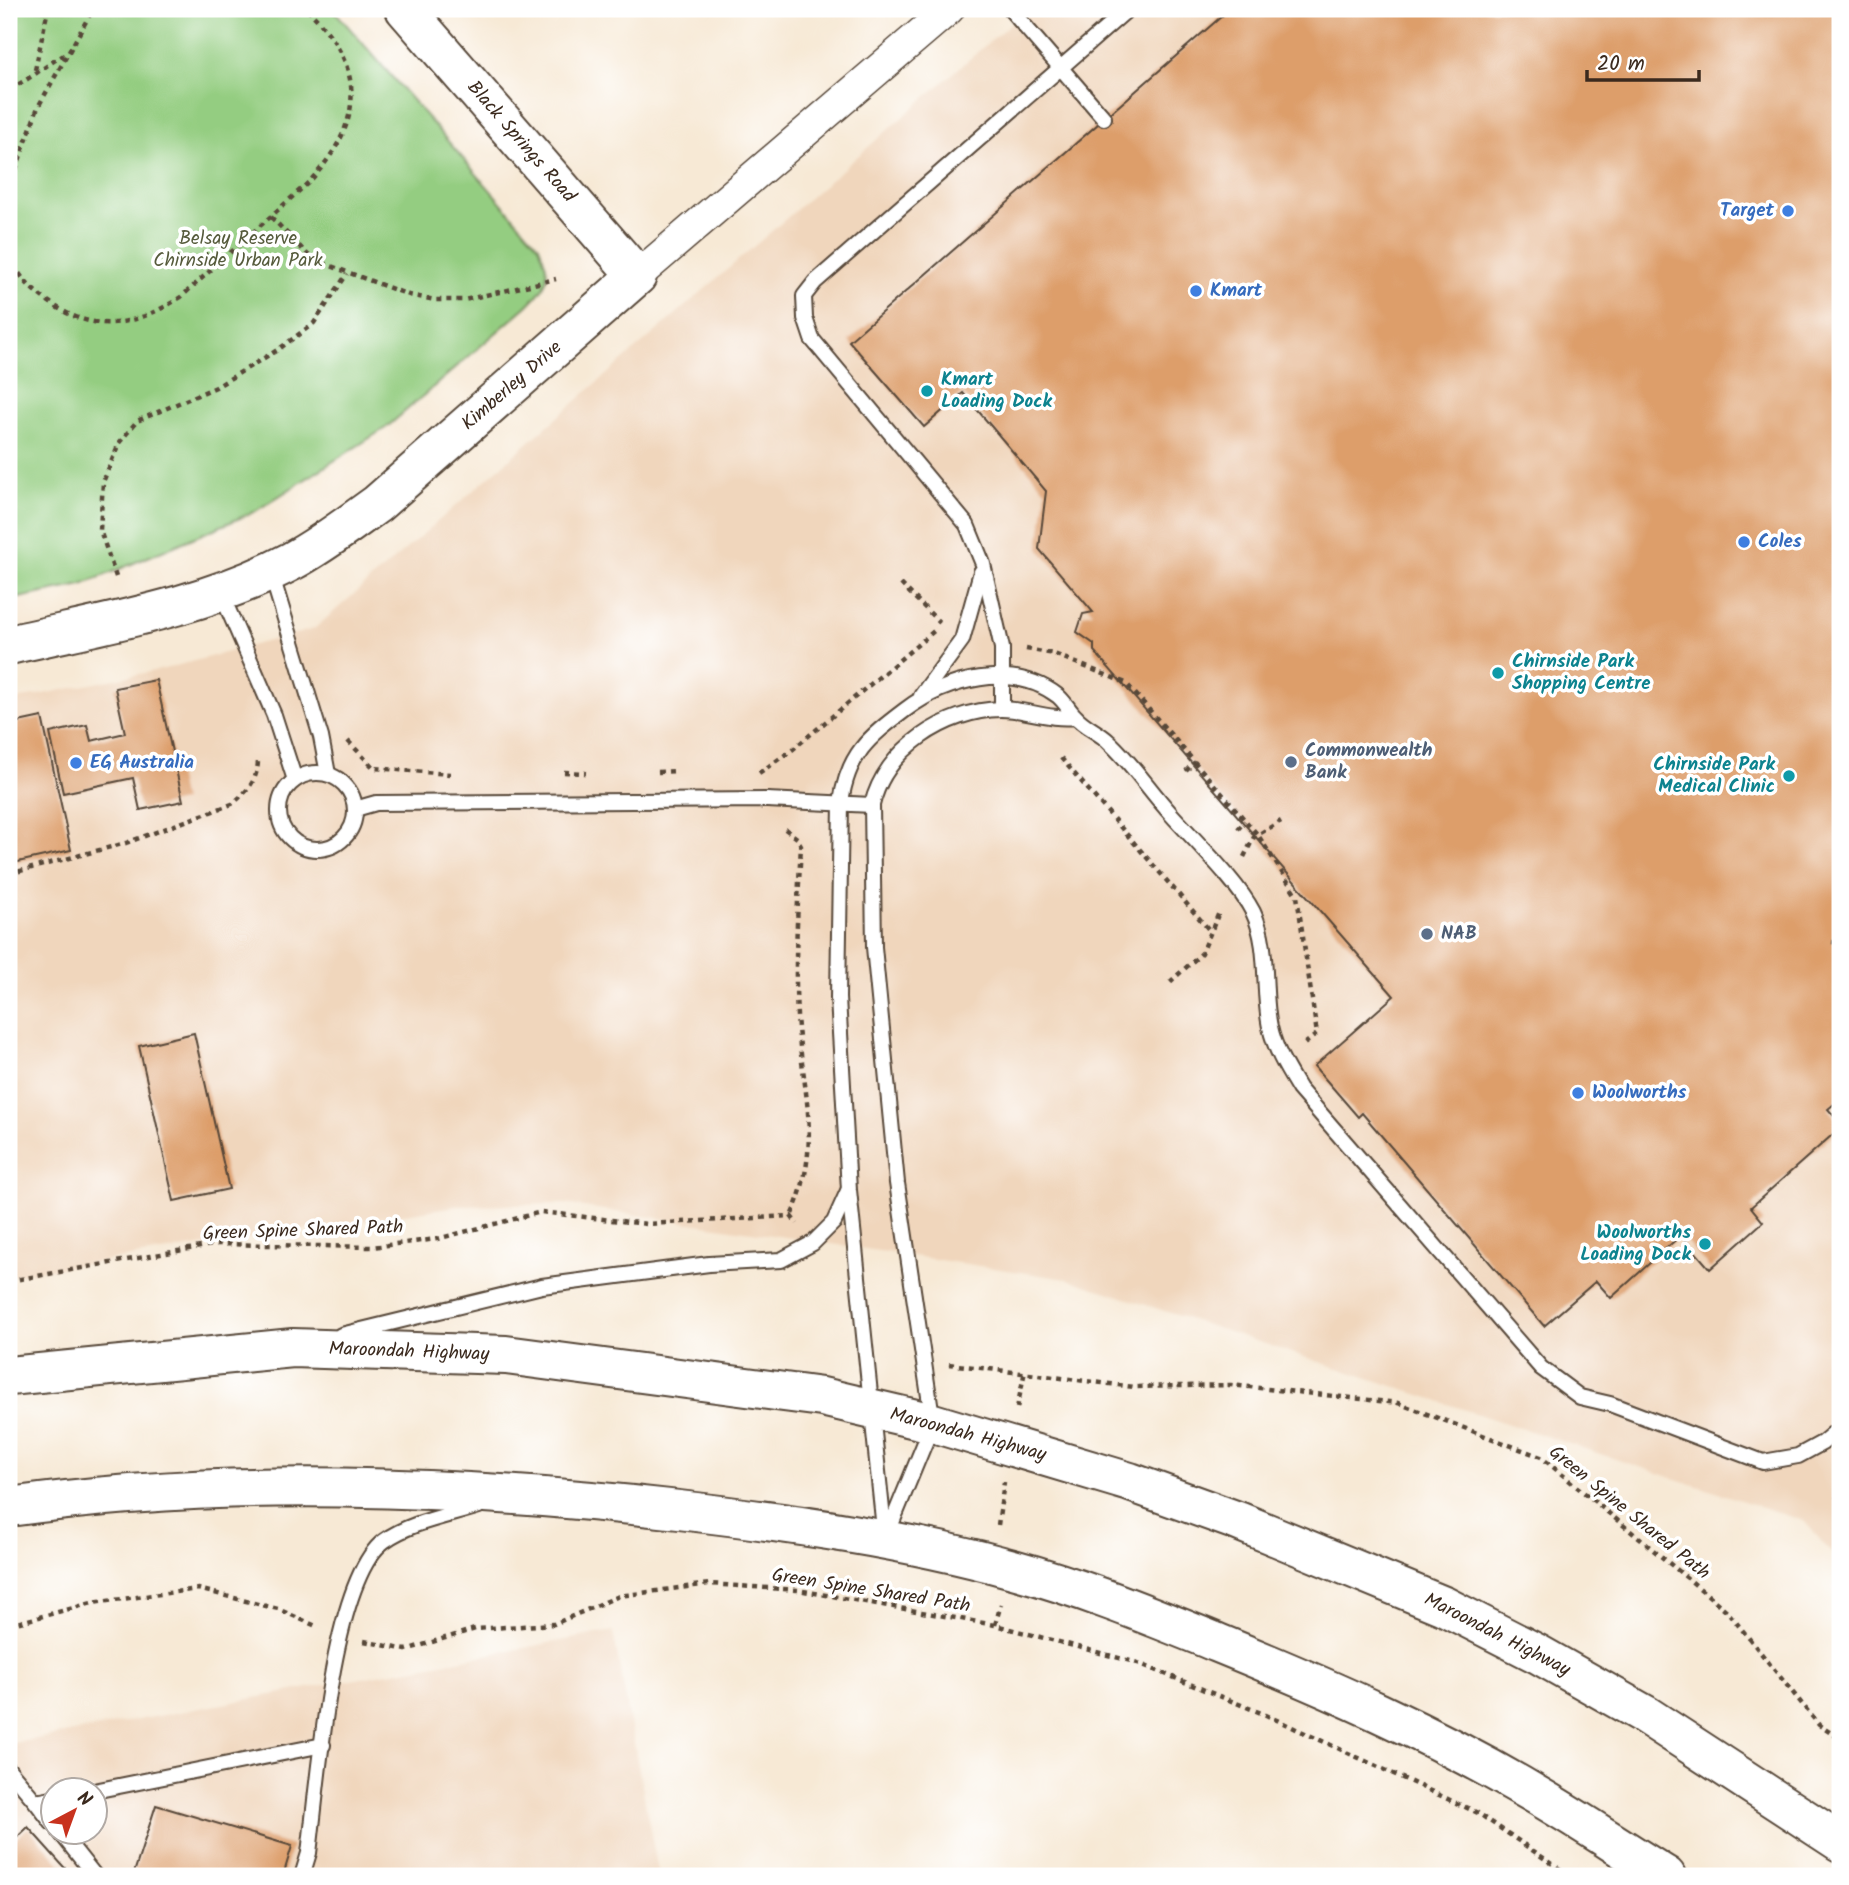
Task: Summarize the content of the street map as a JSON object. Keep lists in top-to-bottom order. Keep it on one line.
{"streets":{"main road":["Black Springs Road","Kimberley Drive","Maroondah Highway"],"path":["Green Spine Shared Path"]},"crossings":[["Black Springs Road","Kimberley Drive"]],"parks":["Belsay Reserve Chirnside Urban Park"],"places":["Target","Kmart","Kmart Loading Dock","Coles","Chirnside Park Shopping Centre","Commonwealth Bank","EG Australia","Chirnside Park Medical Clinic","NAB","Woolworths","Woolworths Loading Dock"],"scale_bar":"20 m","north":"top right"}
